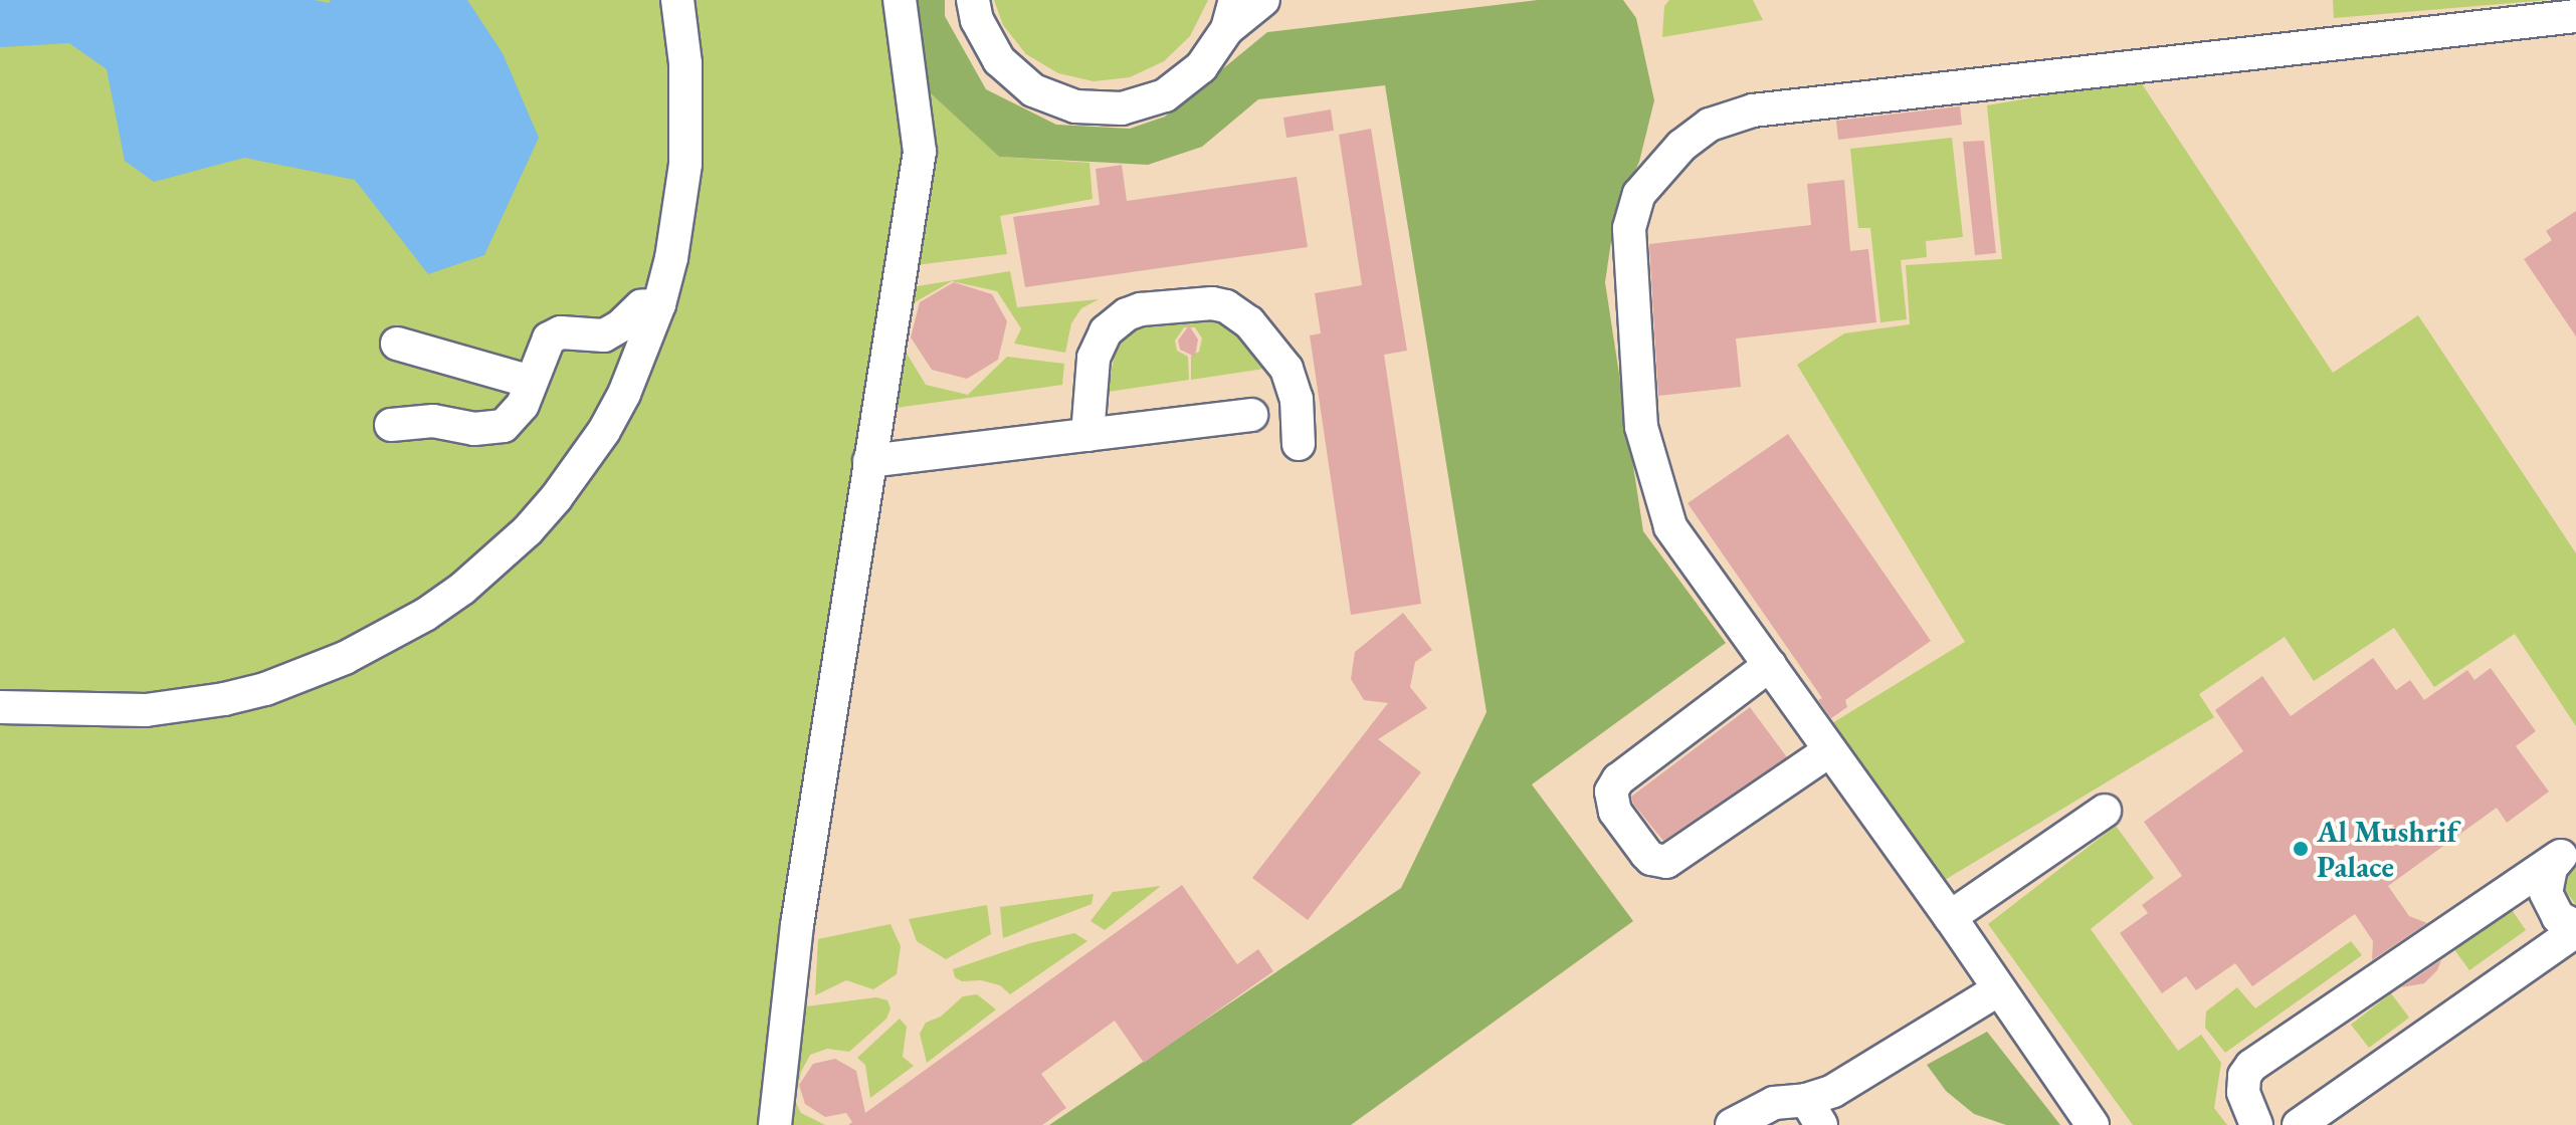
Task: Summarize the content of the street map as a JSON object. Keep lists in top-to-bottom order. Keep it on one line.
{"places":["Al Mushrif Palace"]}
